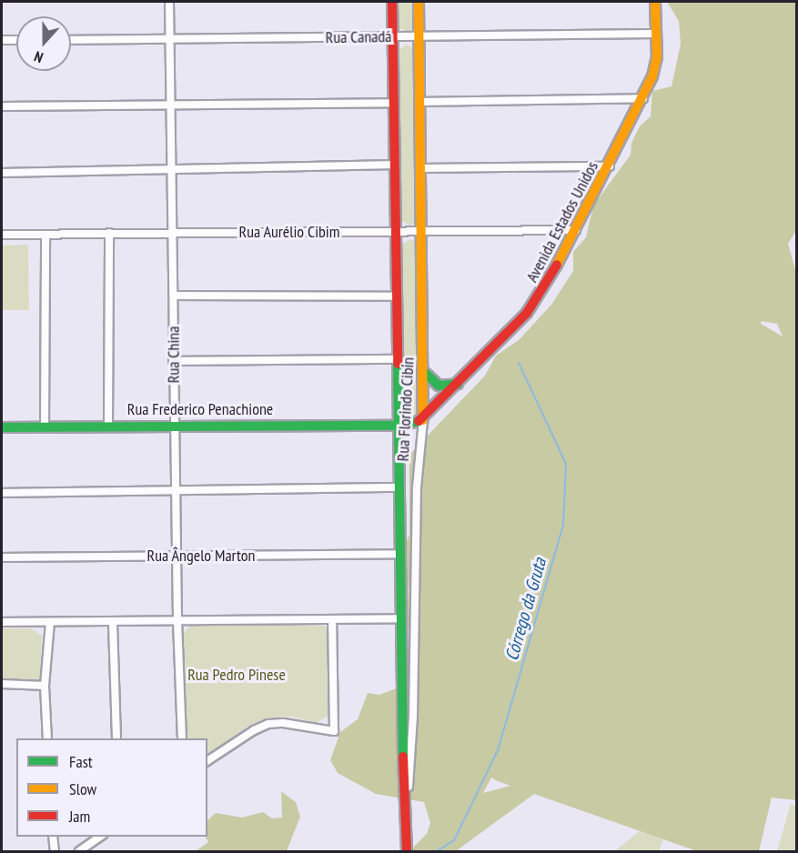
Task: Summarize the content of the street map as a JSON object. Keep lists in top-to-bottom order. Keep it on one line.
{"streets":{"street":["Rua Canadá","Avenida Estados Unidos","Rua Aurélio Cibim","Rua China","Rua Frederico Penachione","Rua Florindo Cibin","Rua Ângelo Marton"]},"crossings":[["Rua Canadá","Avenida Estados Unidos"],["Rua Canadá","Rua China"],["Rua Canadá","Rua Florindo Cibin"],["Avenida Estados Unidos","Rua Aurélio Cibim"],["Avenida Estados Unidos","Rua Frederico Penachione"],["Avenida Estados Unidos","Rua Florindo Cibin"],["Rua Aurélio Cibim","Rua China"],["Rua Aurélio Cibim","Rua Florindo Cibin"],["Rua China","Rua Frederico Penachione"],["Rua China","Rua Ângelo Marton"],["Rua Frederico Penachione","Rua Florindo Cibin"],["Rua Florindo Cibin","Rua Ângelo Marton"]],"water":["Córrego da Gruta"],"parks":["Rua Pedro Pinese"],"legend":["Fast","Slow","Jam"],"north":"bottom"}
